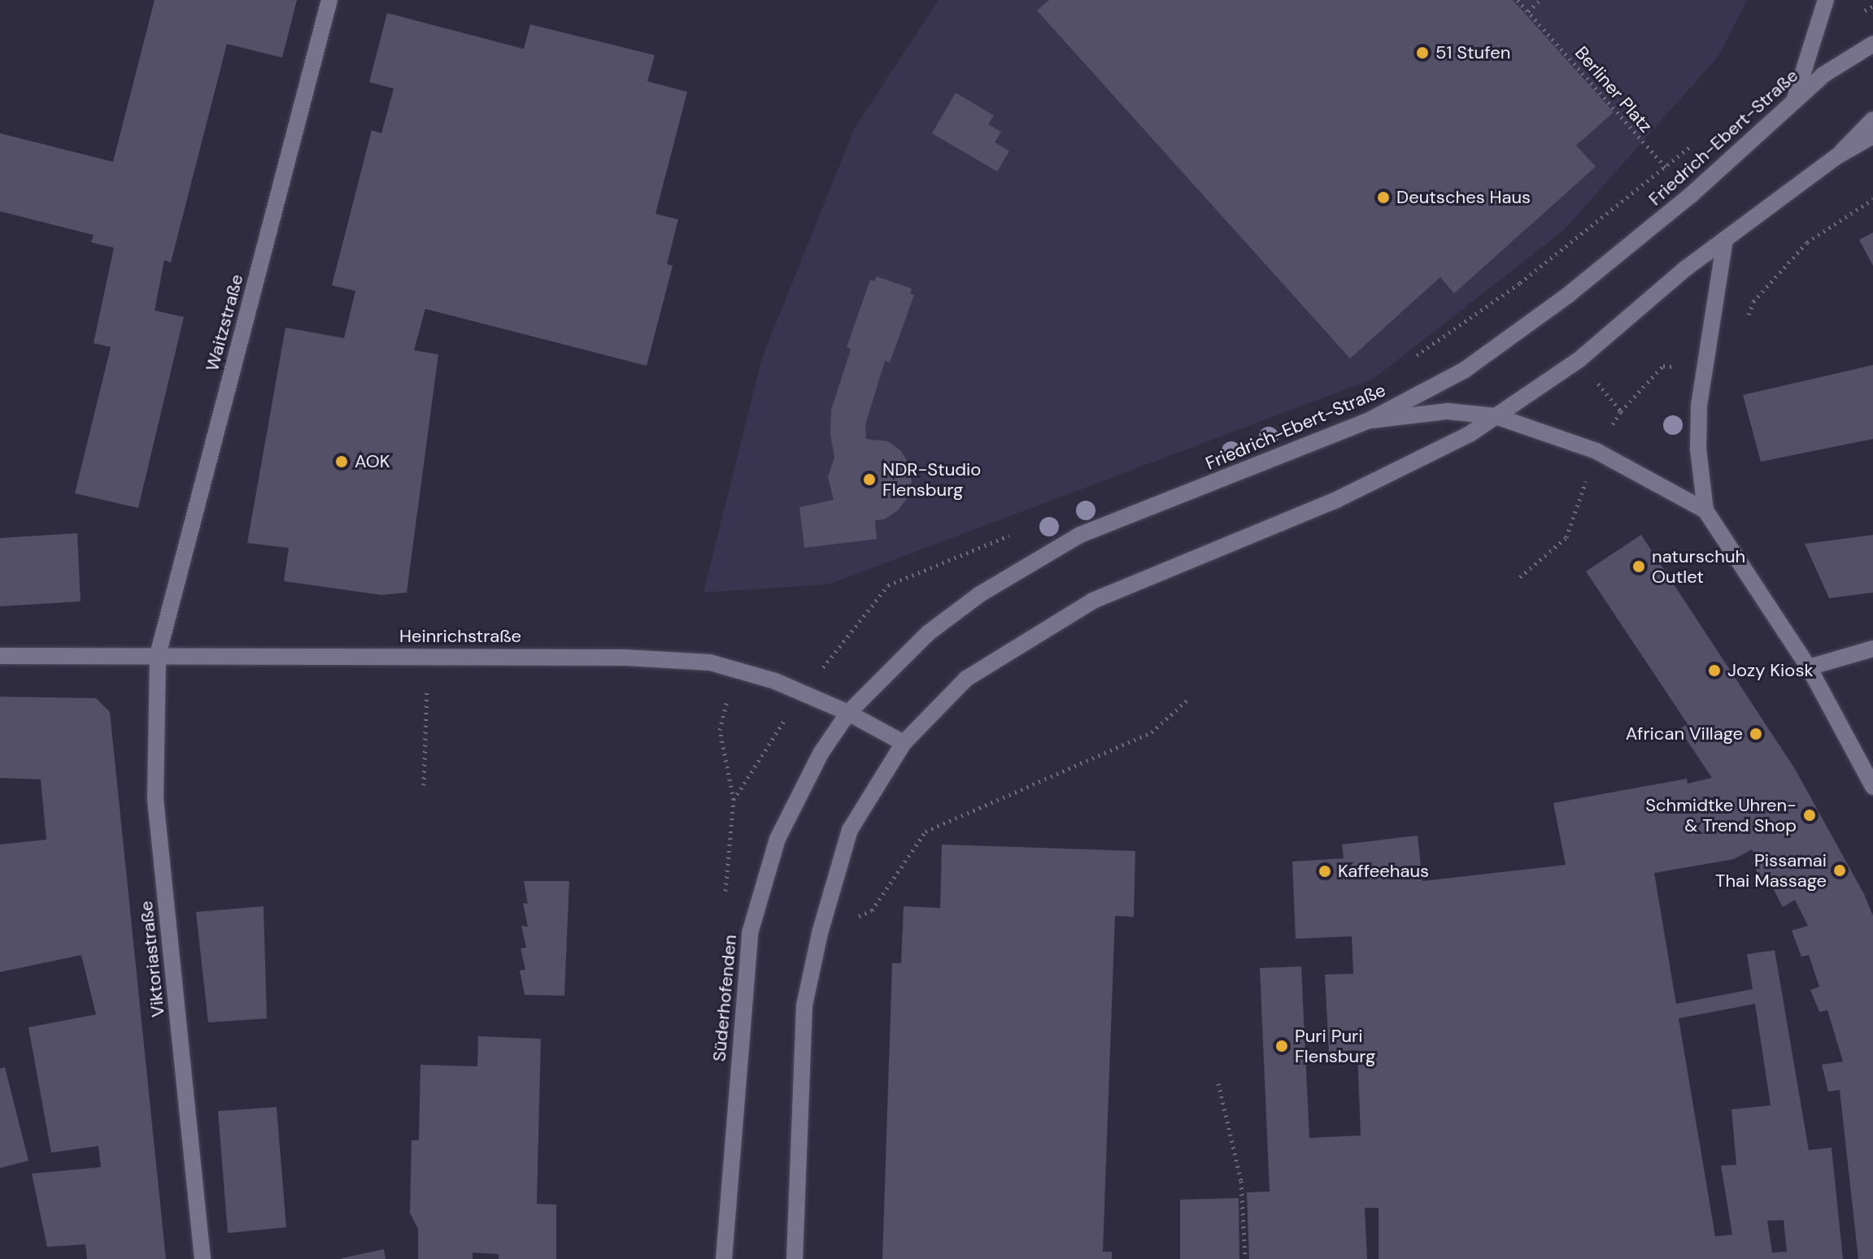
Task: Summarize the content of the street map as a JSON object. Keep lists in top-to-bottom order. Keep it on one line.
{"streets":{"main road":["Friedrich-Ebert-Straße","Waitzstraße","Heinrichstraße","Viktoriastraße","Süderhofenden"],"path":["Berliner Platz"]},"crossings":[["Berliner Platz","Friedrich-Ebert-Straße"],["Friedrich-Ebert-Straße","Heinrichstraße"],["Friedrich-Ebert-Straße","Süderhofenden"],["Waitzstraße","Heinrichstraße"],["Waitzstraße","Viktoriastraße"],["Heinrichstraße","Viktoriastraße"]],"places":["51 Stufen","Deutsches Haus","AOK","NDR-Studio Flensburg","naturschuh Outlet","Jozy Kiosk","African Village","Schmidtke Uhren- & Trend Shop","Pissamai Thai Massage","Kaffeehaus","Puri Puri Flensburg"]}
